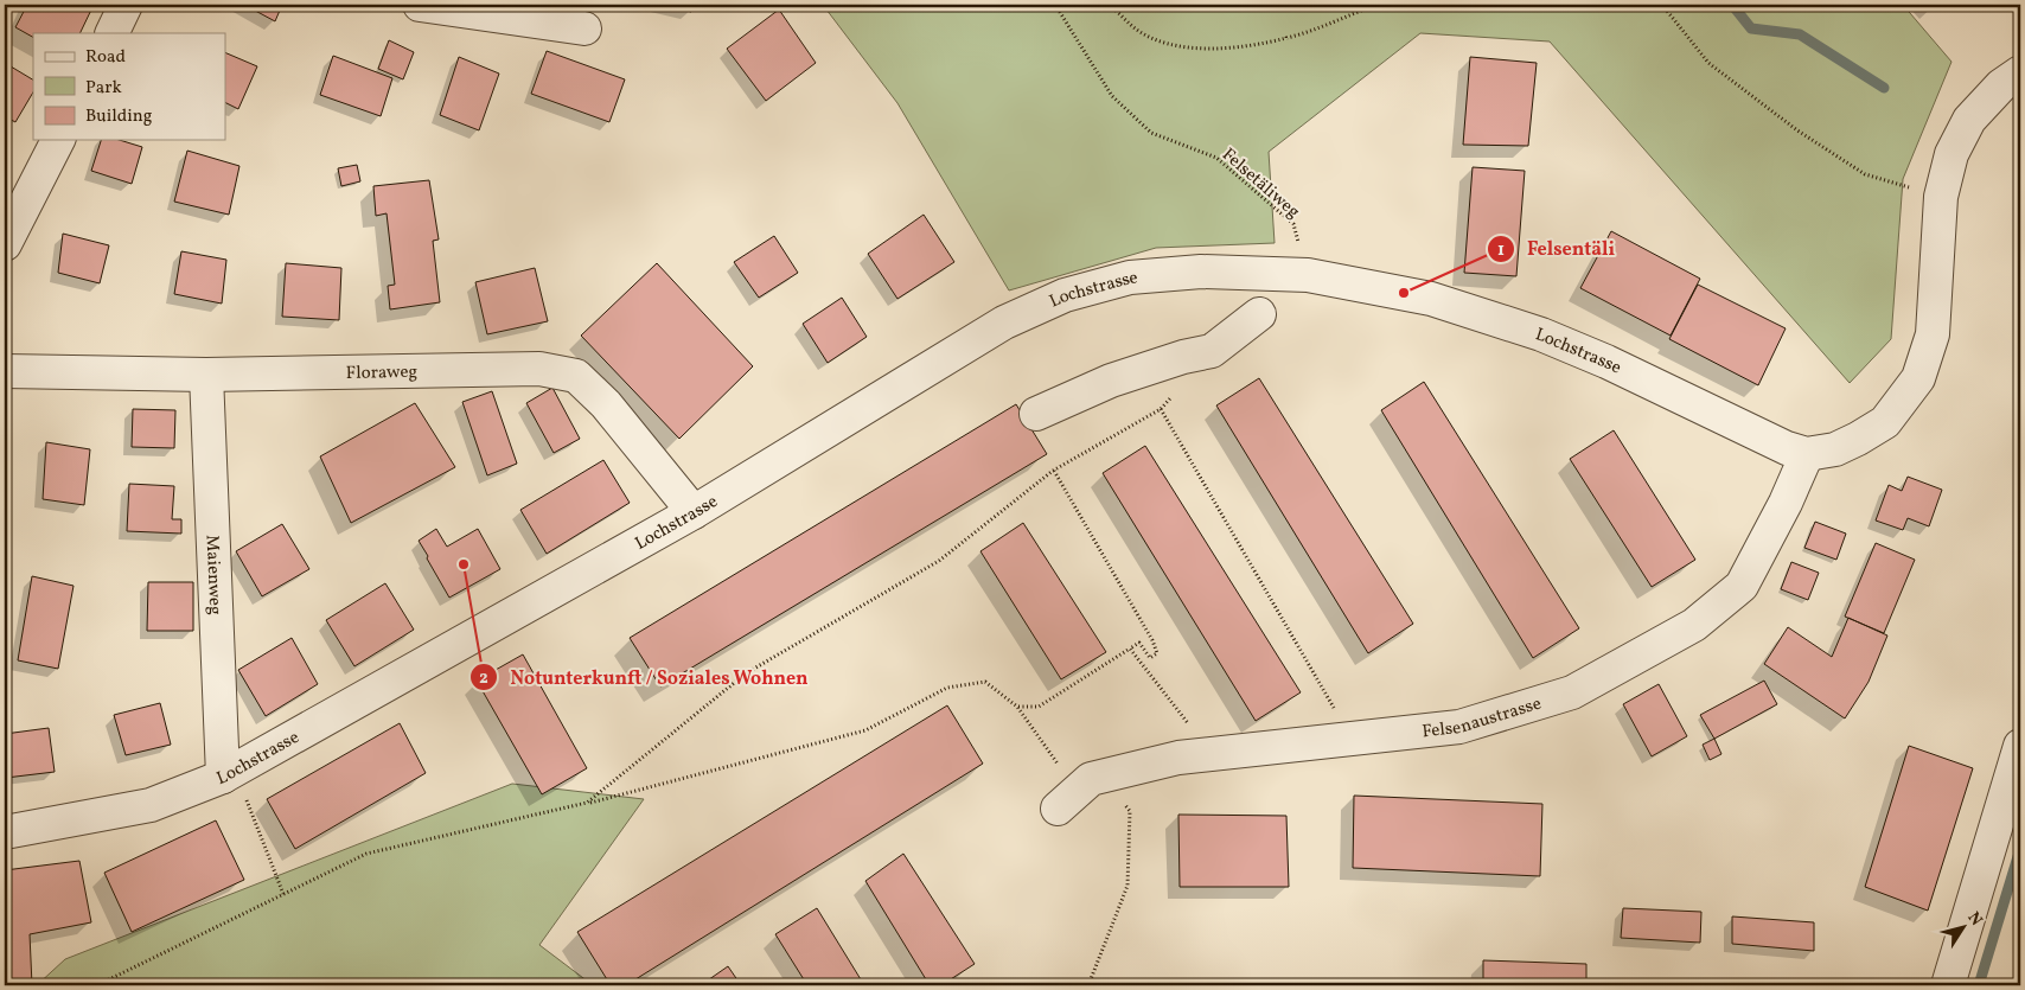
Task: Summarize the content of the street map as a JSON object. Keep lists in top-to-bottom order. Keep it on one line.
{"streets":{"street":["Lochstrasse","Floraweg","Maienweg","Felsenaustrasse"],"path":["Felsetäliweg"]},"crossings":[["Felsetäliweg","Lochstrasse"],["Lochstrasse","Floraweg"],["Lochstrasse","Maienweg"],["Lochstrasse","Felsenaustrasse"],["Floraweg","Maienweg"]],"places":["Felsentäli","Notunterkunft / Soziales Wohnen"],"legend":["Road","Park","Building"],"north":"top right"}
